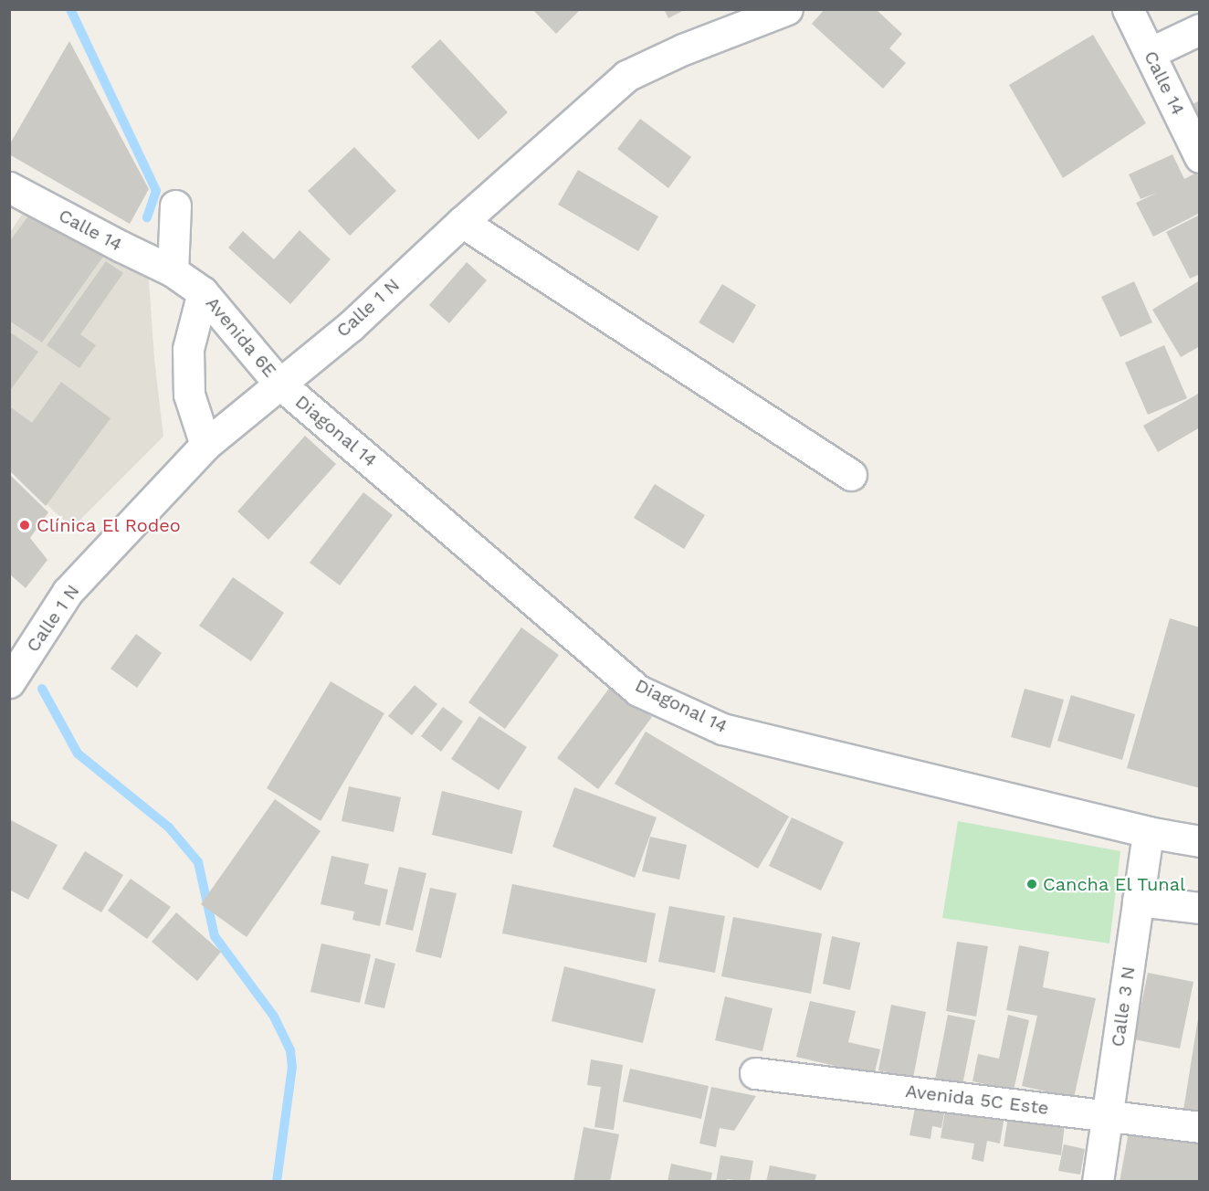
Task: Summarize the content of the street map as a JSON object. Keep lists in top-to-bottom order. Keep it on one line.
{"streets":{"street":["Calle 14","Calle 1 N","Avenida 6E","Diagonal 14","Calle 3 N","Avenida 5C Este"]},"crossings":[["Calle 14","Avenida 6E"],["Calle 1 N","Avenida 6E"],["Calle 1 N","Diagonal 14"],["Avenida 6E","Diagonal 14"],["Diagonal 14","Calle 3 N"],["Calle 3 N","Avenida 5C Este"]],"places":["Clínica El Rodeo","Cancha El Tunal"]}
